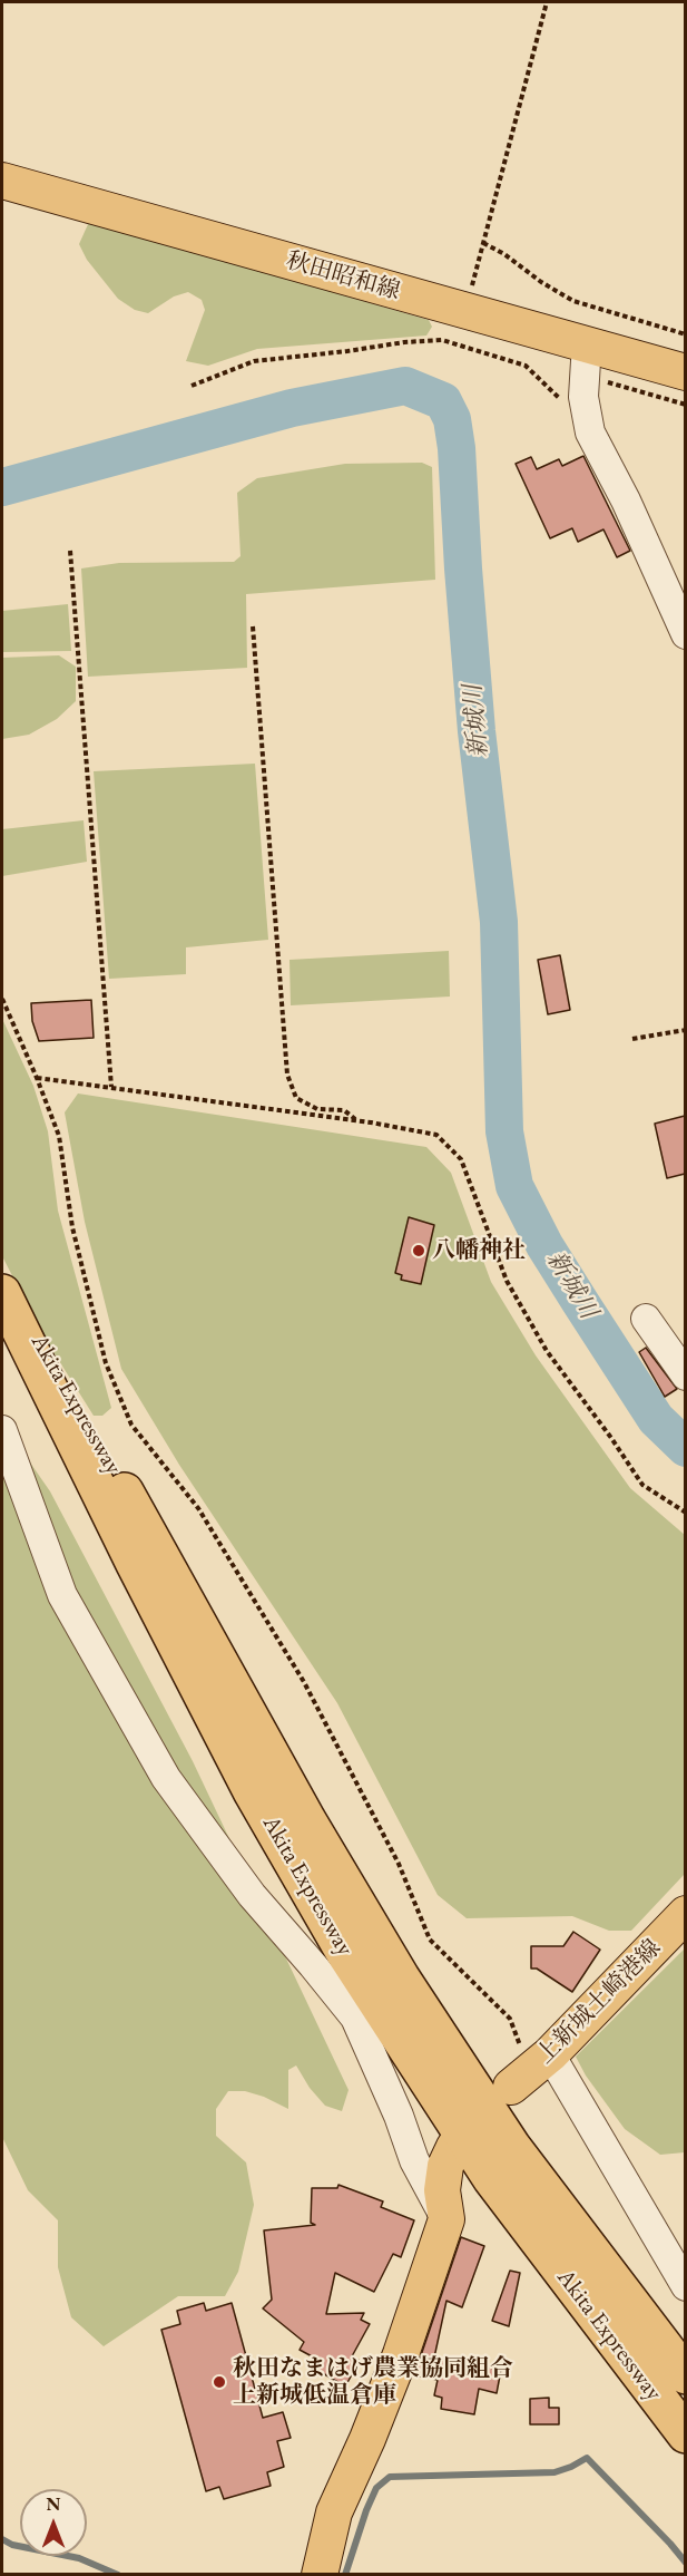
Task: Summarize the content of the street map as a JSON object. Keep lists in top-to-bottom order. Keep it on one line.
{"streets":{"highway":["Akita Expressway"],"main road":["秋田昭和線","上新城土崎港線"]},"water":["新城川"],"places":["八幡神社","秋田なまはげ農業協同組合 上新城低温倉庫"],"north":"top"}
